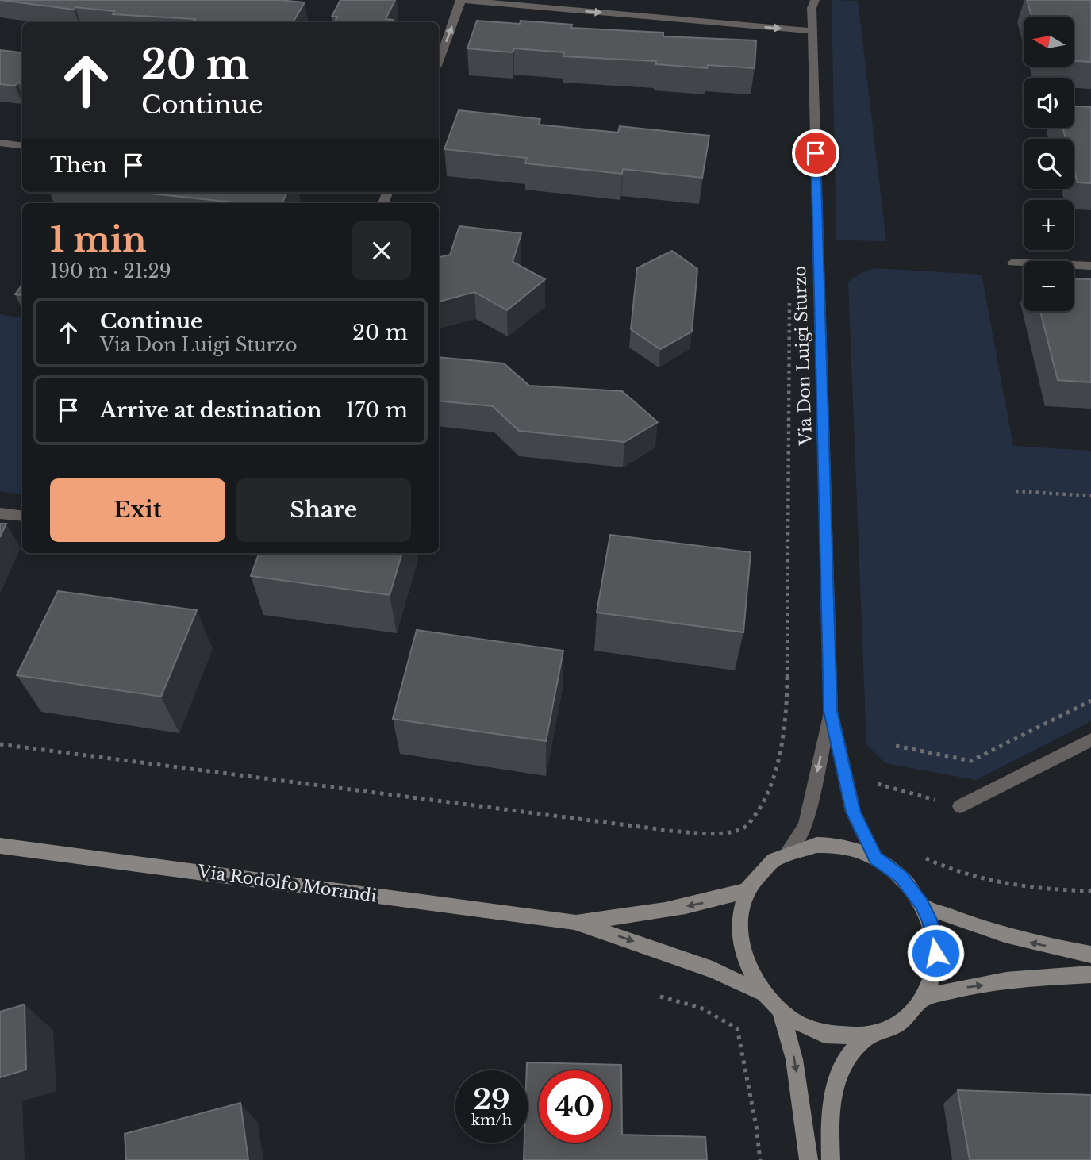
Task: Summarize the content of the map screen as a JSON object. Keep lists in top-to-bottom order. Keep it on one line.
{"streets":{"street":["Via Don Luigi Sturzo","Via Rodolfo Morandi"]},"crossings":[["Via Don Luigi Sturzo","Via Rodolfo Morandi"]],"north":"left","page":{"map_buttons":["+","−"],"turn":["20 m","Continue"],"then":"Then","heading":["1 min","190 m · 21:29"],"list":[{"name":"Continue","note":"Via Don Luigi Sturzo","value":"20 m"},{"name":"Arrive at destination","value":"170 m"}],"buttons":["Exit","Share"],"speed":"29 km/h","limit":"40"}}
